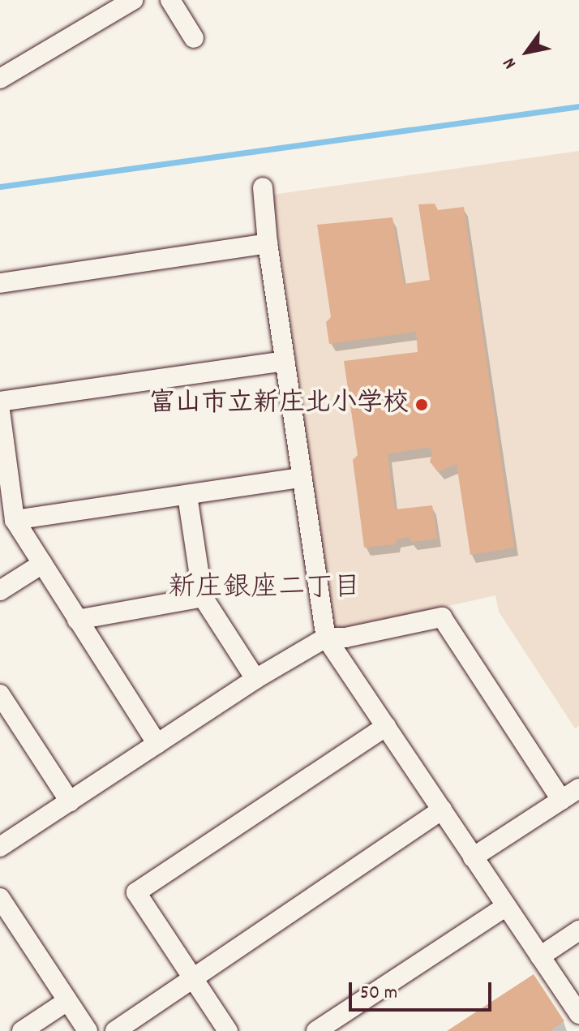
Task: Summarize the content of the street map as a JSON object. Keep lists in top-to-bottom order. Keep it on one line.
{"districts":["新庄銀座二丁目"],"places":["富山市立新庄北小学校"],"scale_bar":"50 m","north":"bottom left"}
